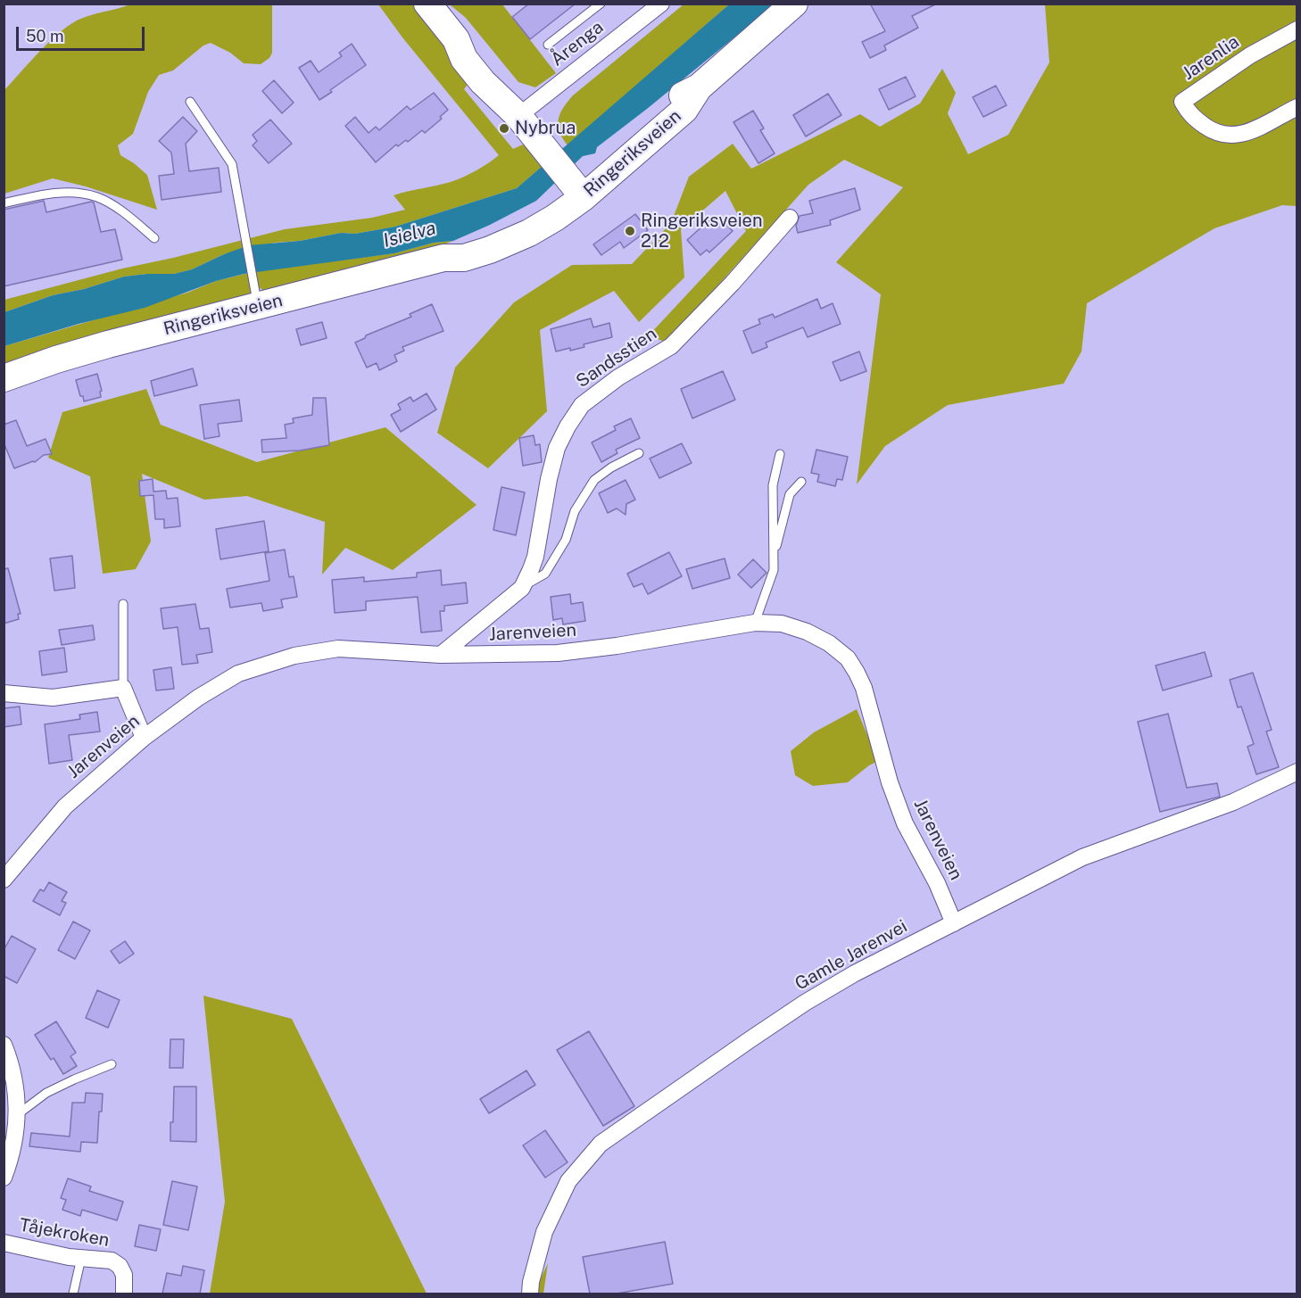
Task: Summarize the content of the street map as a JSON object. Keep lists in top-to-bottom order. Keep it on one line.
{"streets":{"main road":["Ringeriksveien"],"street":["Årenga","Jarenlia","Sandsstien","Jarenveien","Gamle Jarenvei","Tåjekroken"]},"crossings":[["Sandsstien","Jarenveien"],["Jarenveien","Gamle Jarenvei"]],"water":["Isielva"],"places":["Nybrua","Ringeriksveien 212"],"scale_bar":"50 m"}
